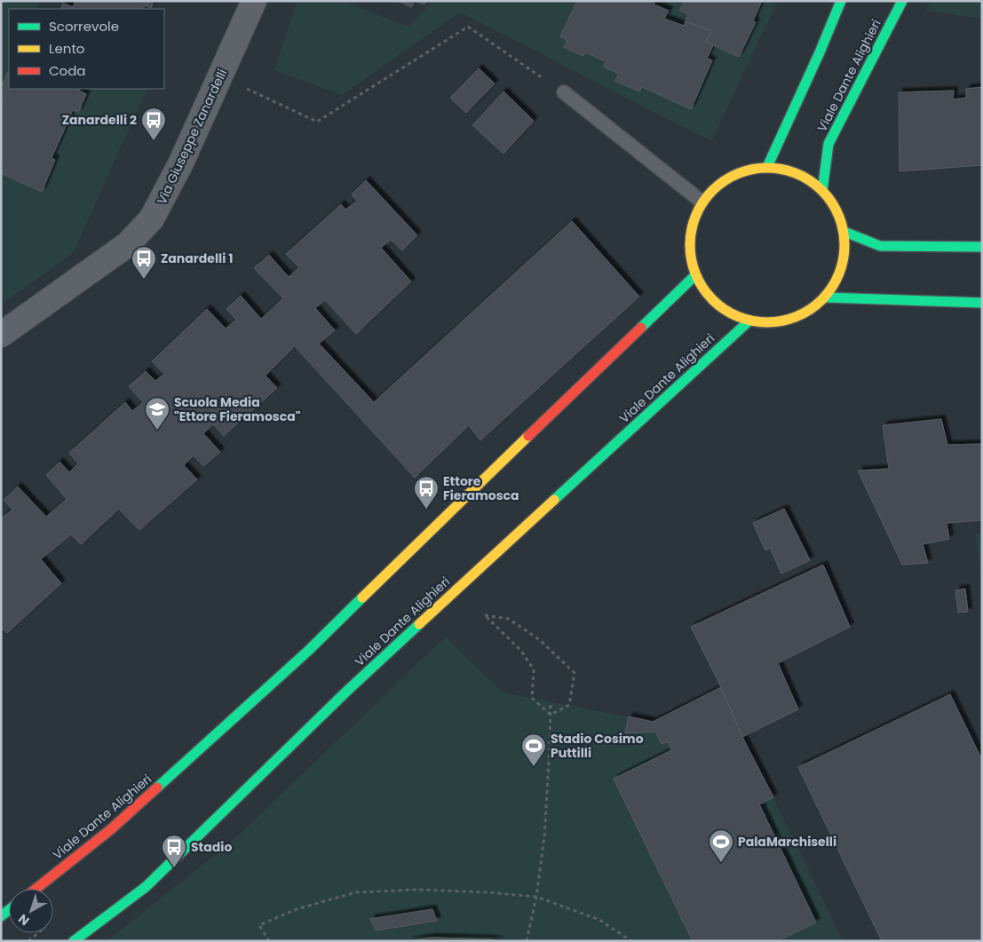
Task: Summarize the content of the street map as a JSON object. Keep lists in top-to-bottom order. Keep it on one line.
{"streets":{"street":["Viale Dante Alighieri","Via Giuseppe Zanardelli"]},"places":{"bus stop":["Zanardelli 2","Zanardelli 1","Ettore Fieramosca","Stadio"],"school or university":["Scuola Media \"Ettore Fieramosca\""],"sports":["Stadio Cosimo Puttilli","PalaMarchiselli"]},"legend":["Scorrevole","Lento","Coda"],"north":"bottom left"}
